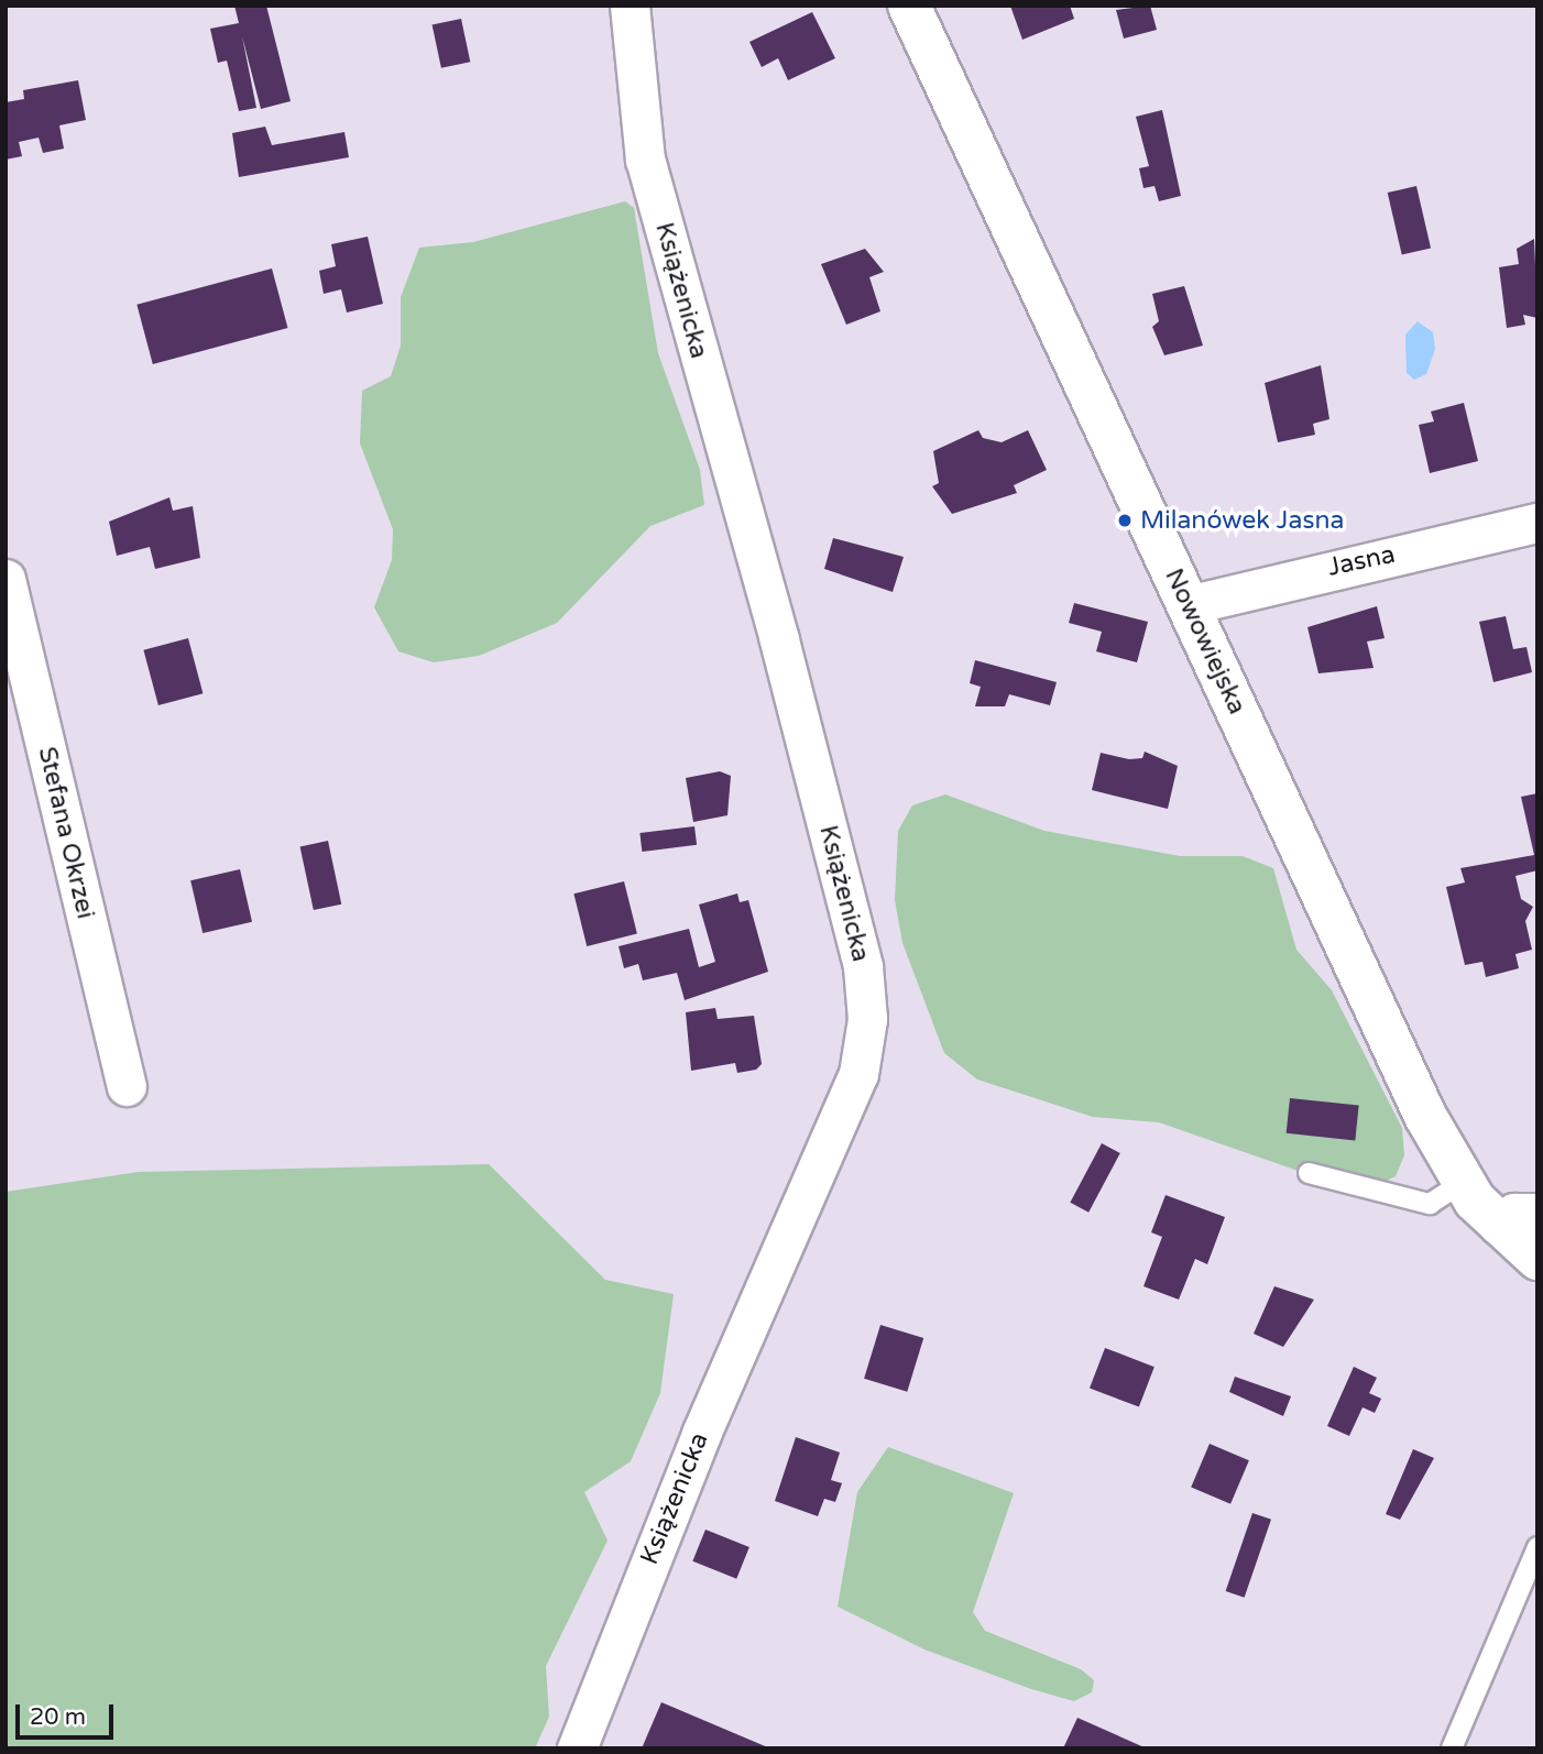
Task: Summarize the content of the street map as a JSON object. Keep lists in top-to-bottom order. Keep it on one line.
{"streets":{"street":["Książenicka","Jasna","Nowowiejska","Stefana Okrzei"]},"crossings":[["Jasna","Nowowiejska"]],"places":["Milanówek Jasna"],"scale_bar":"20 m"}
